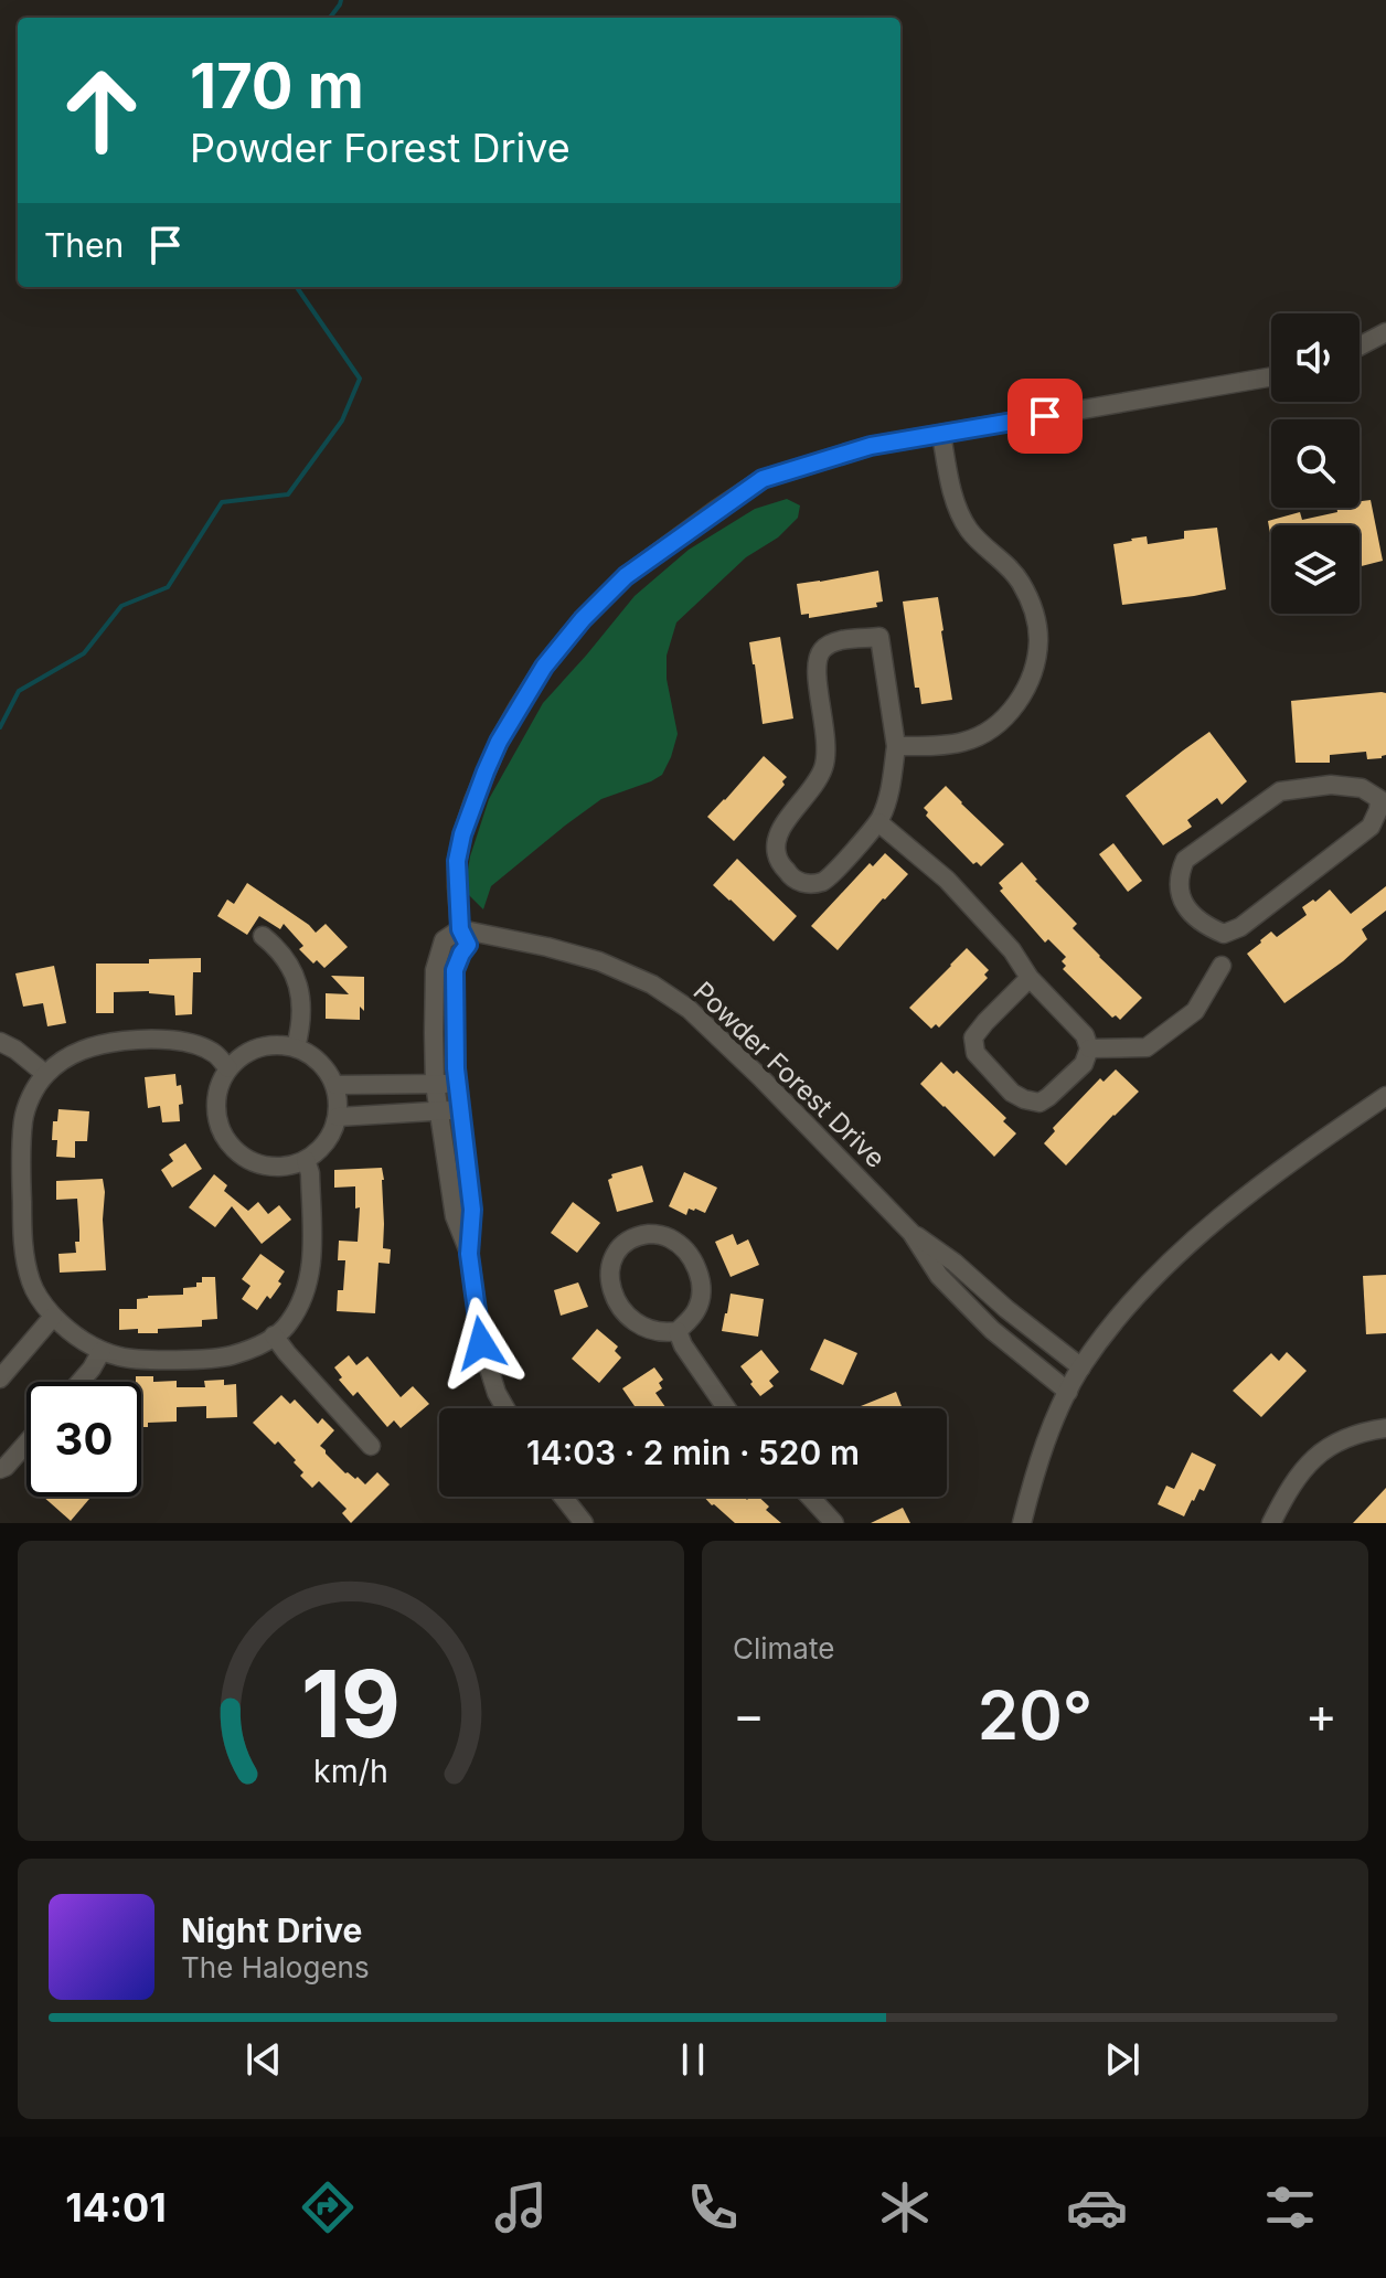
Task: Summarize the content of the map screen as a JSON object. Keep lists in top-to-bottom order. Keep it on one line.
{"streets":{"street":["Powder Forest Drive"]},"page":{"turn":["170 m","Powder Forest Drive"],"then":"Then","limit":"30","trip":"14:03 · 2 min · 520 m","tile":"Climate","heat":["−","20°","+"],"song":["Night Drive","The Halogens"],"tabs":"14:01","gauge":["19","km/h"]}}
